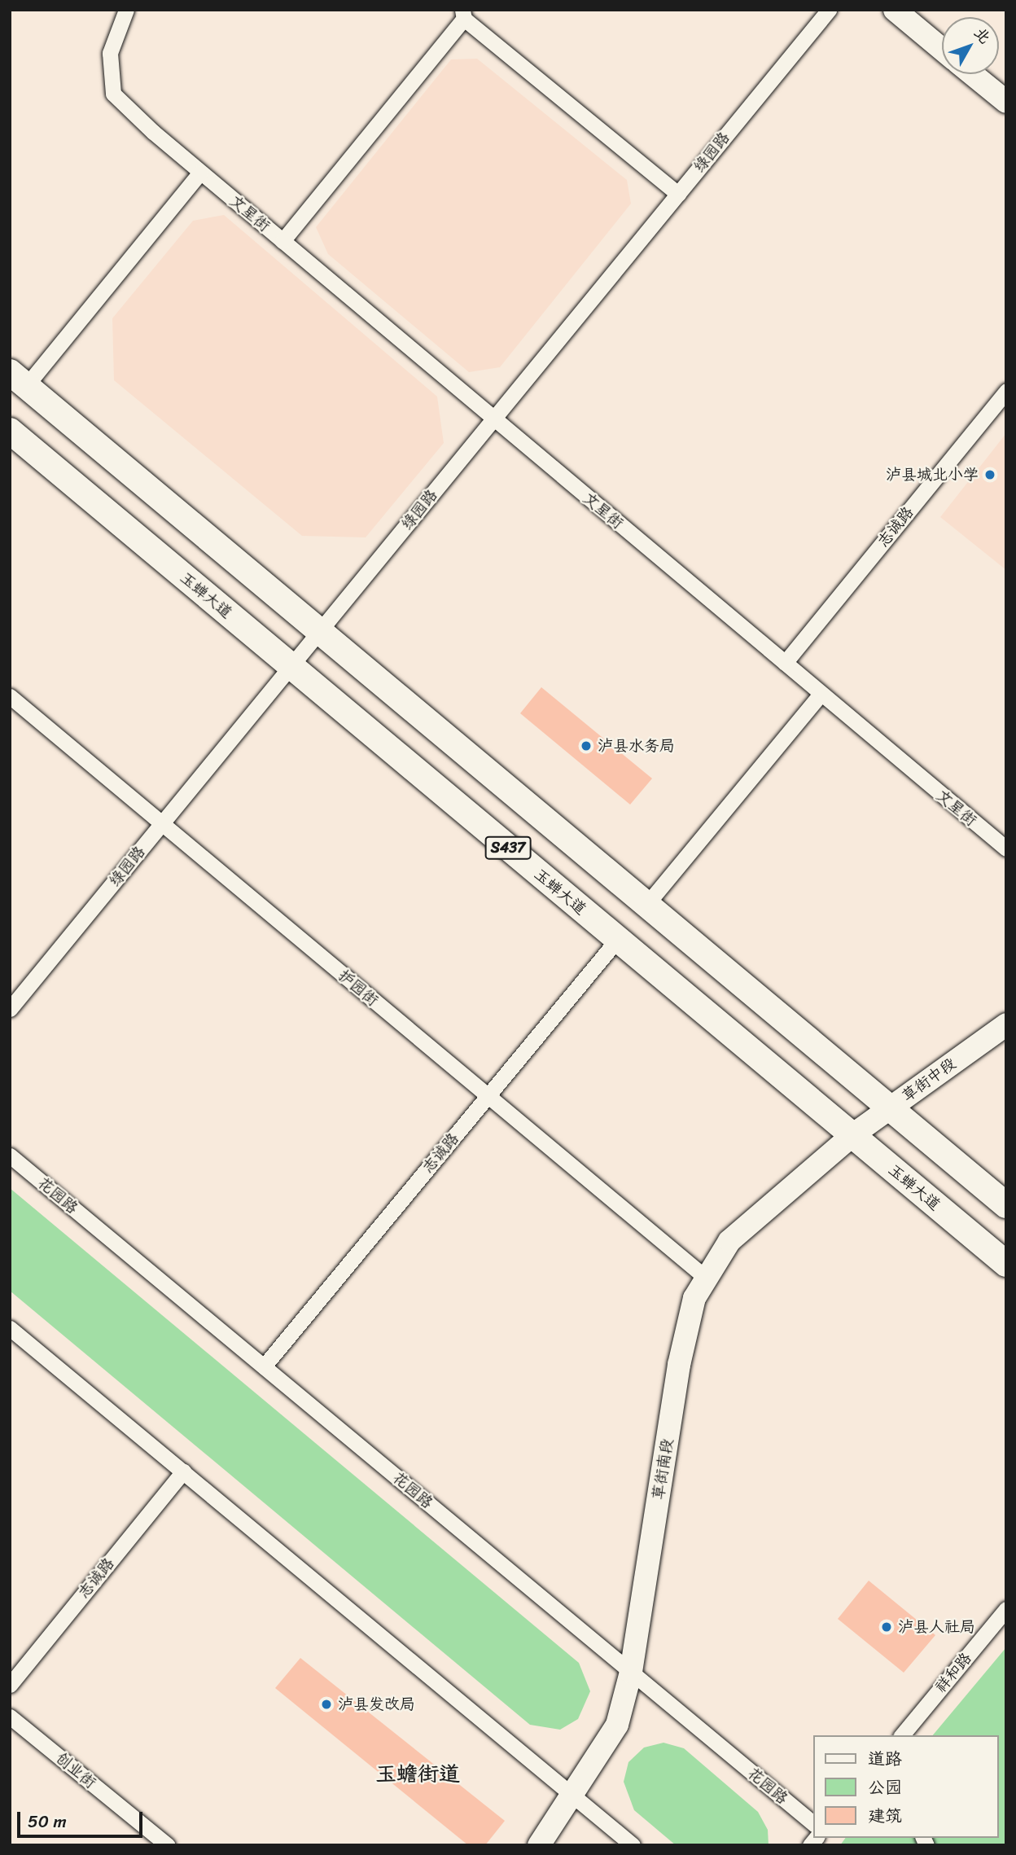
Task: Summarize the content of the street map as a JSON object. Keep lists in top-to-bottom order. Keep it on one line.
{"streets":{"main road":["玉蝉大道","S437","草街中段","草街南段"],"street":["绿园路","文星街","志诚路","护园街","花园路","祥和路","创业街"]},"crossings":[["绿园路","文星街"],["绿园路","玉蝉大道"],["绿园路","S437"],["绿园路","护园街"],["文星街","志诚路"],["志诚路","玉蝉大道"],["志诚路","护园街"],["志诚路","花园路"],["玉蝉大道","草街中段"],["玉蝉大道","草街南段"],["S437","草街中段"],["护园街","草街南段"],["草街中段","草街南段"],["花园路","草街南段"]],"districts":["玉蟾街道"],"places":["泸县城北小学","泸县水务局","泸县人社局","泸县发改局"],"legend":["道路","公园","建筑"],"scale_bar":"50 m","north":"top right"}
